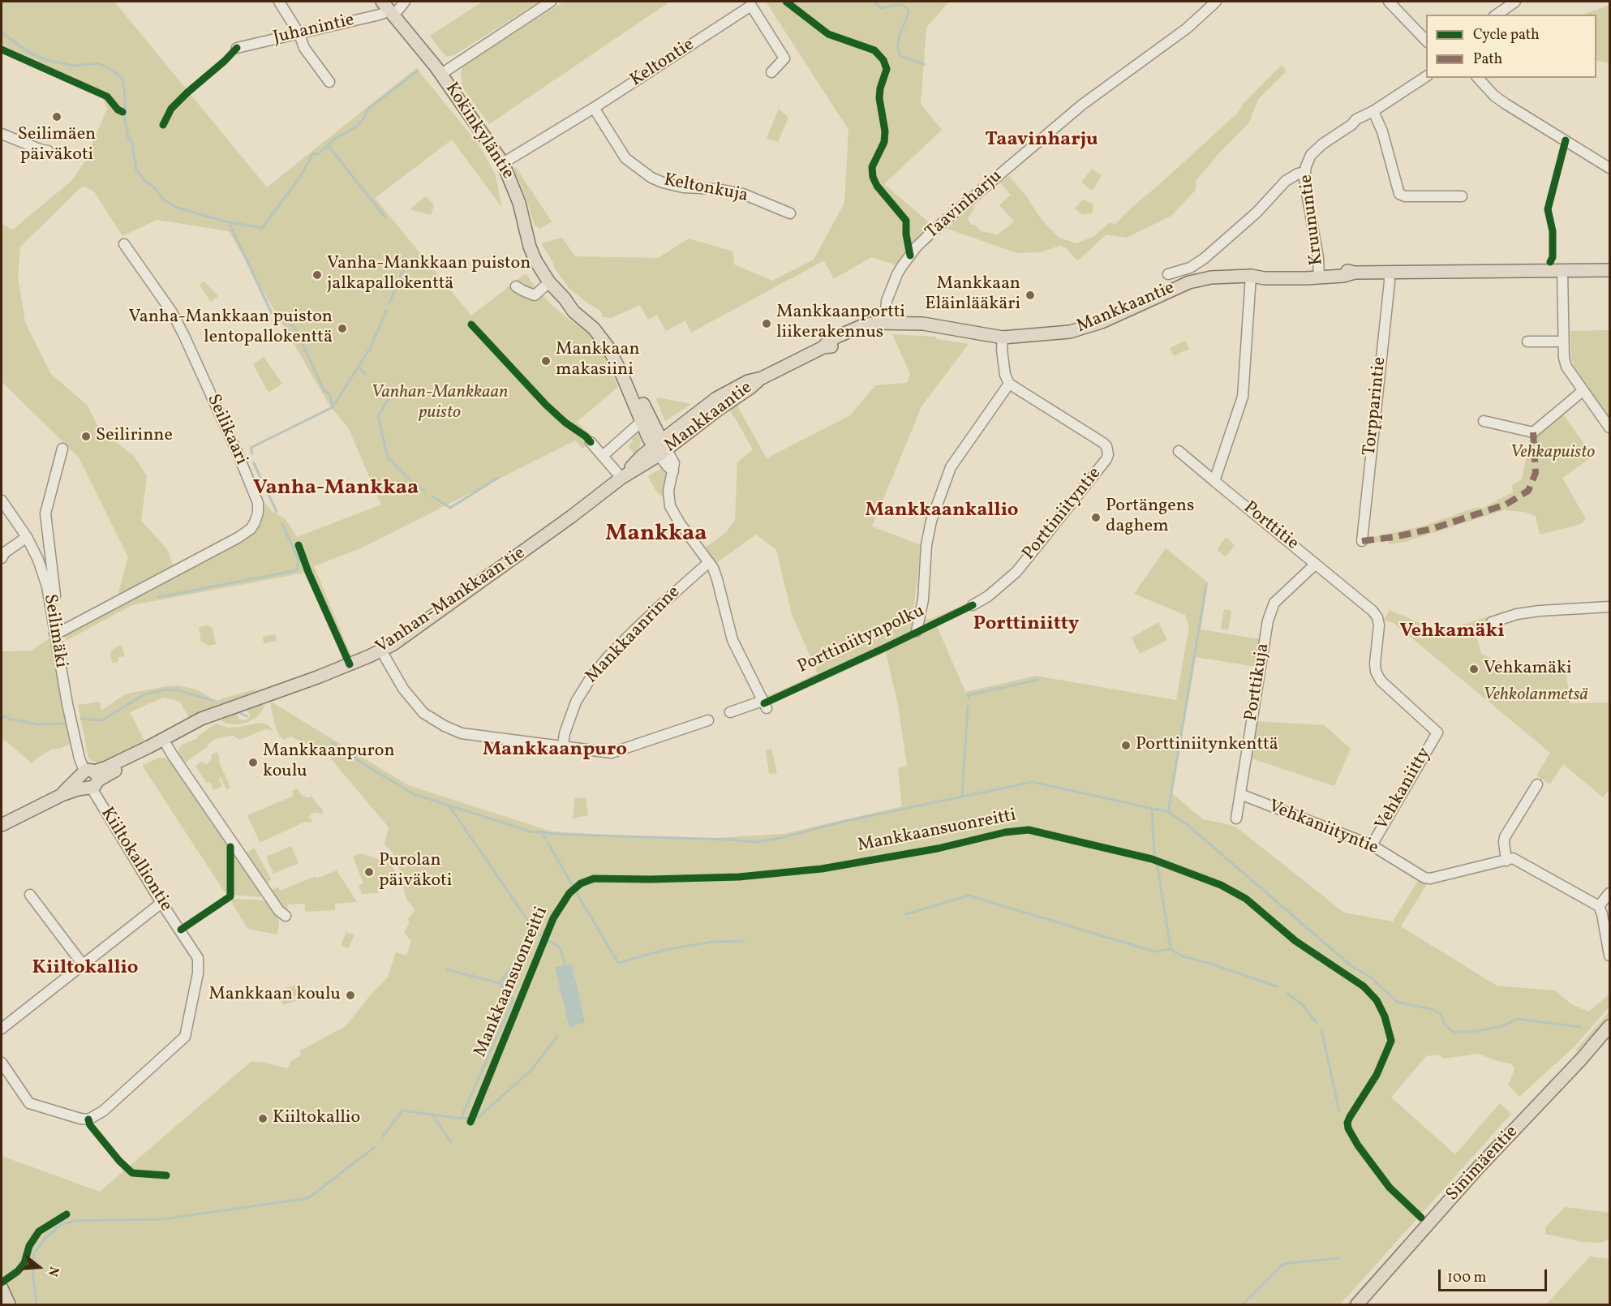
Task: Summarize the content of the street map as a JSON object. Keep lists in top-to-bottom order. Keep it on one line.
{"streets":{"main road":["Kokinkyläntie","Mankkaantie","Vanhan-Mankkaan tie","Sinimäentie"],"street":["Juhanintie","Keltontie","Keltonkuja","Taavinharju","Kruununtie","Torpparintie","Seilikaari","Porttiniityntie","Porttitie","Seilimäki","Mankkaanrinne","Porttikuja","Vehkaniitty","Vehkaniityntie","Kiiltokalliontie"],"cycle path":["Porttiniitynpolku","Mankkaansuonreitti"]},"crossings":[["Juhanintie","Kokinkyläntie"],["Keltontie","Kokinkyläntie"],["Keltontie","Keltonkuja"],["Kokinkyläntie","Mankkaantie"],["Kokinkyläntie","Vanhan-Mankkaan tie"],["Taavinharju","Mankkaantie"],["Kruununtie","Mankkaantie"],["Mankkaantie","Torpparintie"],["Mankkaantie","Vanhan-Mankkaan tie"],["Seilikaari","Seilimäki"],["Porttitie","Porttikuja"],["Porttitie","Vehkaniitty"],["Vanhan-Mankkaan tie","Seilimäki"],["Vanhan-Mankkaan tie","Kiiltokalliontie"],["Seilimäki","Kiiltokalliontie"],["Porttikuja","Vehkaniityntie"],["Vehkaniitty","Vehkaniityntie"]],"districts":["Taavinharju","Vanha-Mankkaa","Mankkaankallio","Mankkaa","Porttiniitty","Vehkamäki","Mankkaanpuro","Kiiltokallio"],"parks":["Vanhan-Mankkaan puisto","Vehkapuisto","Vehkolanmetsä"],"places":["Seilimäen päiväkoti","Vanha-Mankkaan puiston jalkapallokenttä","Mankkaan Eläinlääkäri","Mankkaanportti liikerakennus","Vanha-Mankkaan puiston lentopallokenttä","Mankkaan makasiini","Seilirinne","Portängens daghem","Vehkamäki","Porttiniitynkenttä","Mankkaanpuron koulu","Purolan päiväkoti","Mankkaan koulu","Kiiltokallio"],"legend":["Cycle path","Path"],"scale_bar":"100 m","north":"right"}
